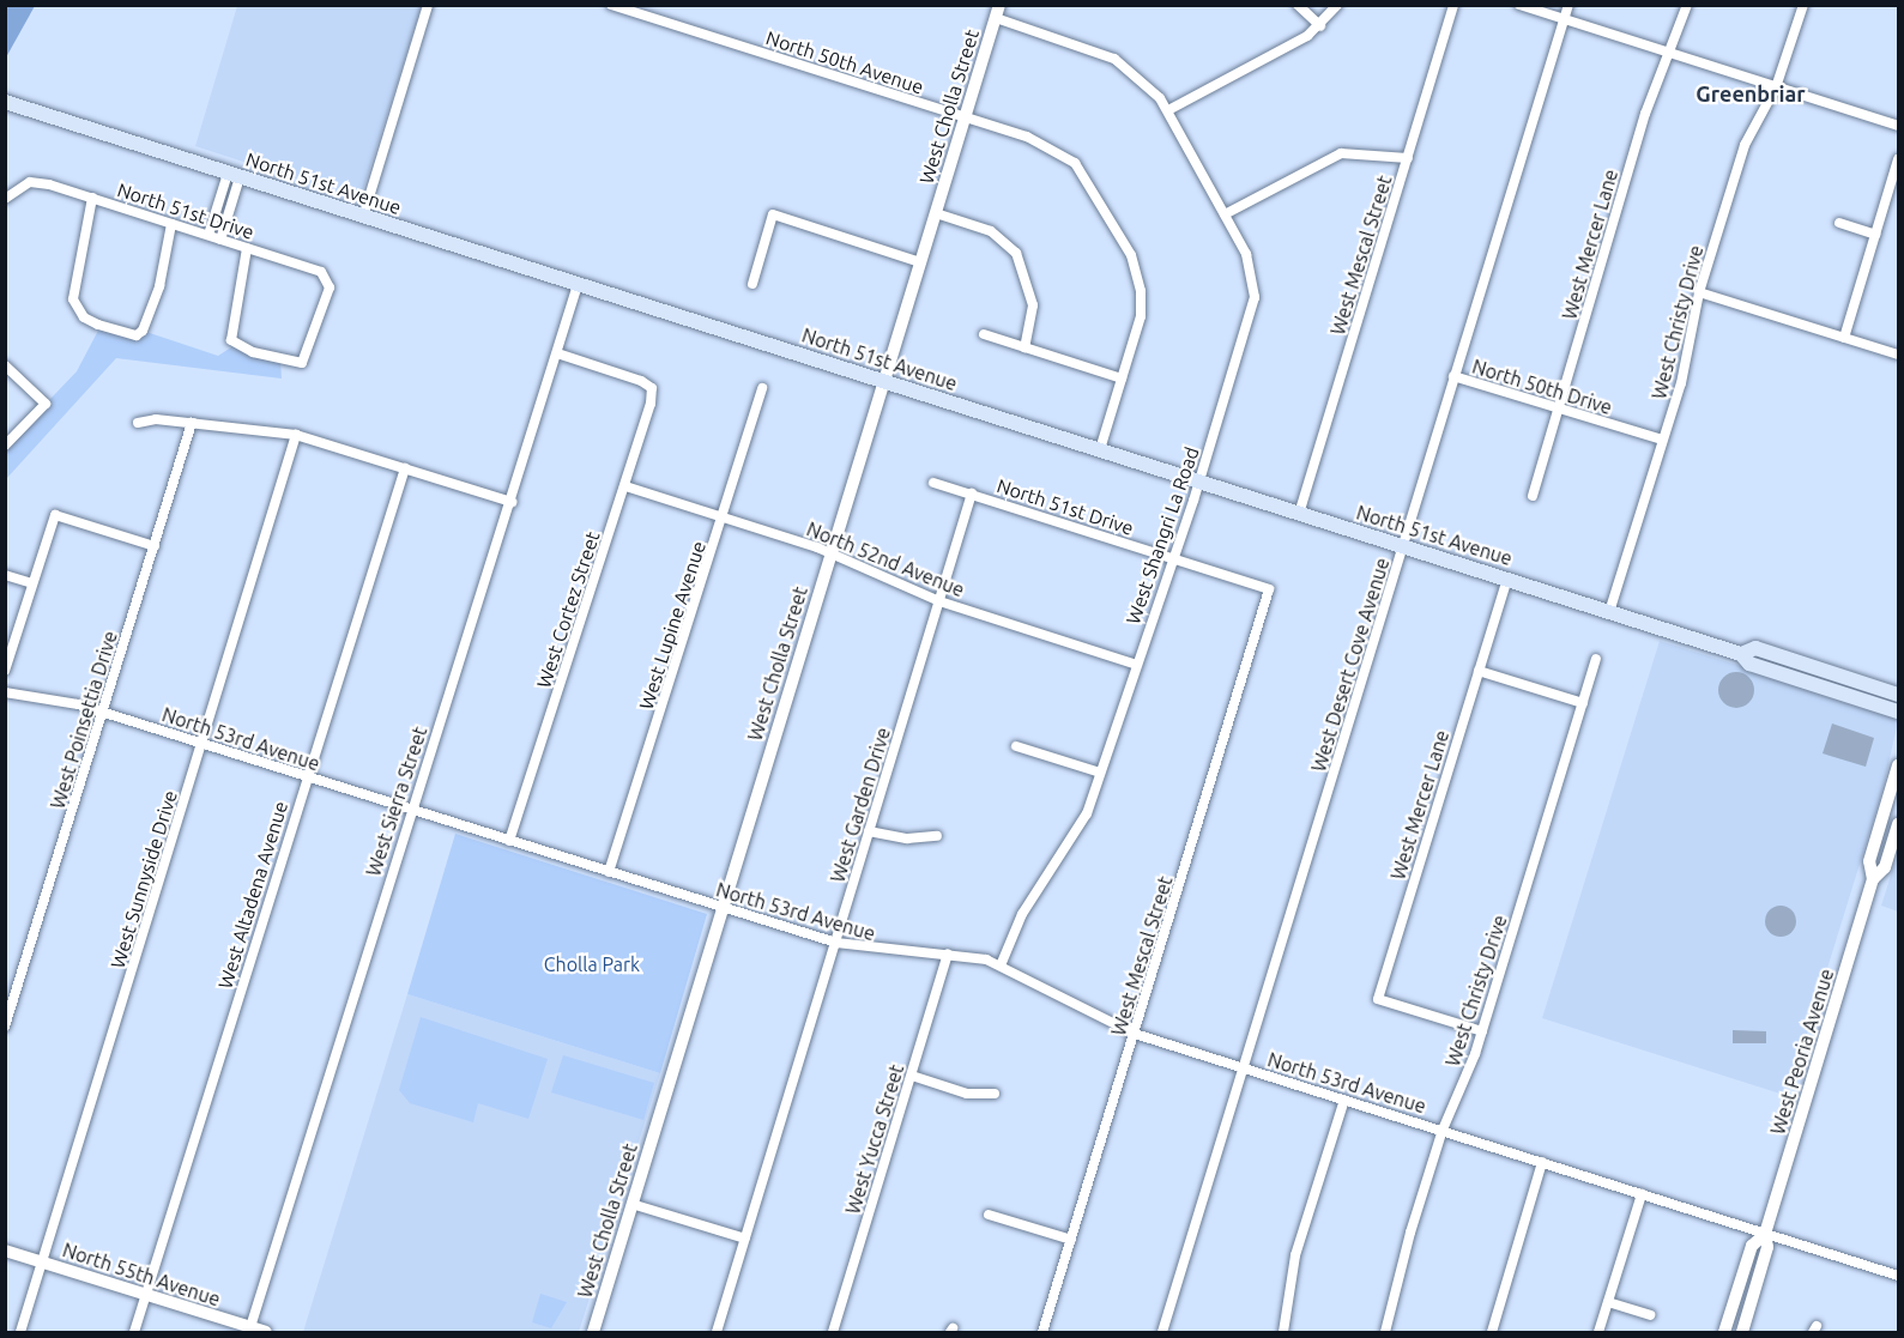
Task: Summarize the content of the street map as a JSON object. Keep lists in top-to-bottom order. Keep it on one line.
{"streets":{"main road":["North 51st Avenue"],"street":["North 50th Avenue","West Cholla Street","North 51st Drive","West Mercer Lane","West Mescal Street","West Christy Drive","North 50th Drive","West Shangri La Road","North 52nd Avenue","West Cortez Street","West Lupine Avenue","West Desert Cove Avenue","West Poinsettia Drive","North 53rd Avenue","West Sierra Street","West Garden Drive","West Sunnyside Drive","West Altadena Avenue","West Peoria Avenue","West Yucca Street","North 55th Avenue"]},"crossings":[["North 50th Avenue","West Cholla Street"],["West Cholla Street","North 51st Avenue"],["West Cholla Street","West Shangri La Road"],["West Cholla Street","North 52nd Avenue"],["West Cholla Street","North 53rd Avenue"],["North 51st Avenue","West Mercer Lane"],["North 51st Avenue","West Mescal Street"],["North 51st Avenue","West Christy Drive"],["North 51st Avenue","West Shangri La Road"],["North 51st Avenue","West Desert Cove Avenue"],["North 51st Avenue","West Sierra Street"],["North 51st Drive","West Mescal Street"],["North 51st Drive","West Shangri La Road"],["North 51st Drive","West Garden Drive"],["West Mercer Lane","West Christy Drive"],["West Mercer Lane","North 50th Drive"],["West Mescal Street","North 53rd Avenue"],["West Christy Drive","North 50th Drive"],["West Christy Drive","North 53rd Avenue"],["North 50th Drive","West Desert Cove Avenue"],["West Shangri La Road","North 52nd Avenue"],["West Shangri La Road","North 53rd Avenue"],["North 52nd Avenue","West Cortez Street"],["North 52nd Avenue","West Lupine Avenue"],["North 52nd Avenue","West Garden Drive"],["West Cortez Street","North 53rd Avenue"],["West Cortez Street","West Sierra Street"],["West Lupine Avenue","North 53rd Avenue"],["West Desert Cove Avenue","North 53rd Avenue"],["West Poinsettia Drive","North 53rd Avenue"],["North 53rd Avenue","West Sierra Street"],["North 53rd Avenue","West Garden Drive"],["North 53rd Avenue","West Sunnyside Drive"],["North 53rd Avenue","West Altadena Avenue"],["North 53rd Avenue","West Peoria Avenue"],["North 53rd Avenue","West Yucca Street"],["West Sierra Street","North 55th Avenue"],["West Sunnyside Drive","North 55th Avenue"],["West Altadena Avenue","North 55th Avenue"]],"districts":["Greenbriar"],"parks":["Cholla Park"]}
